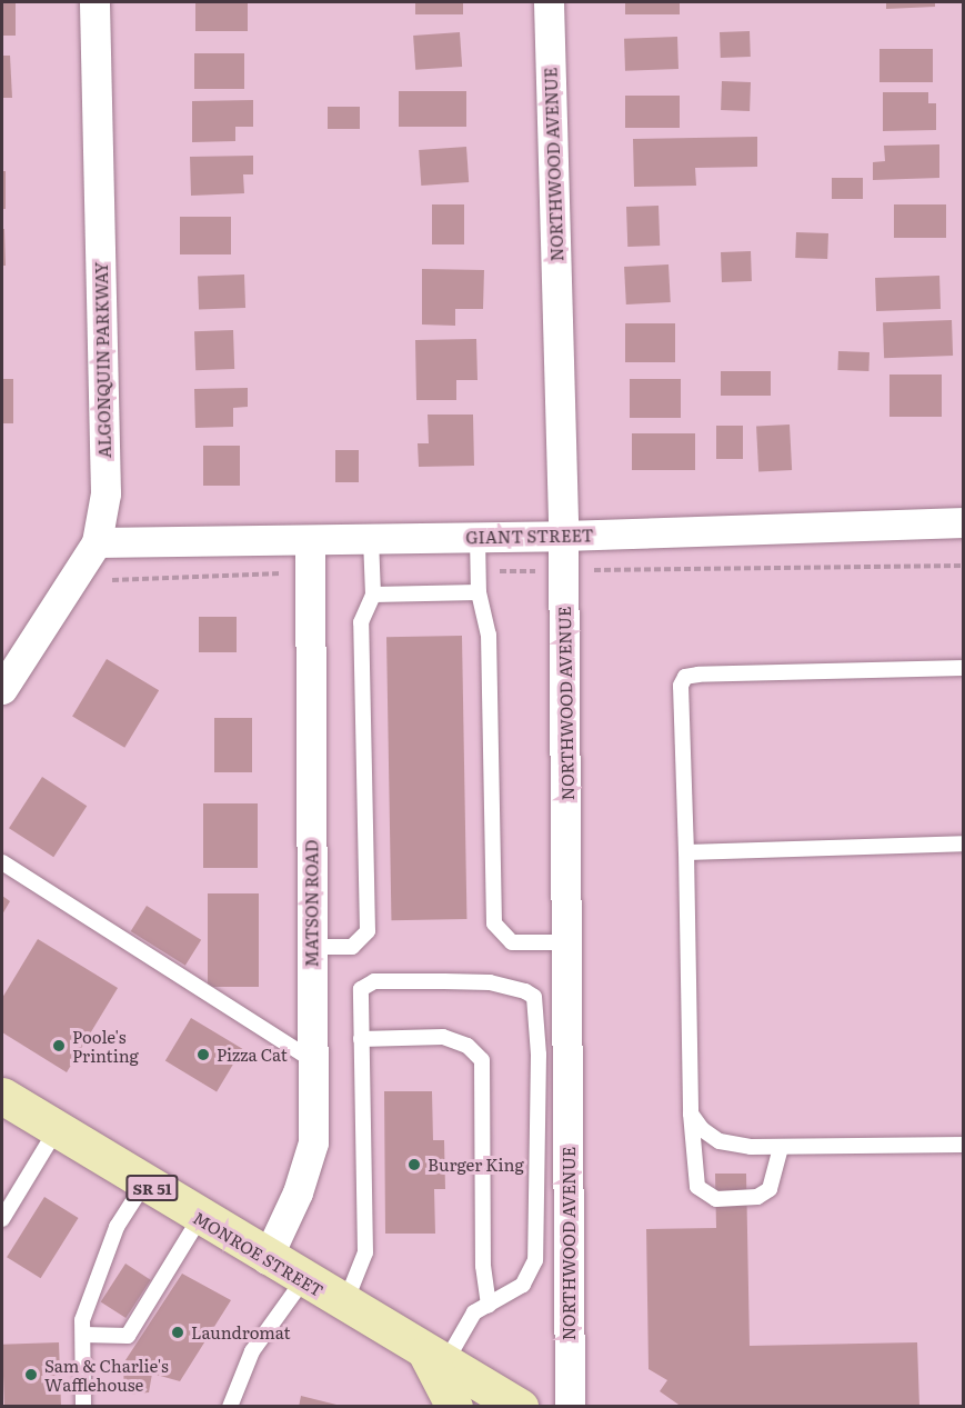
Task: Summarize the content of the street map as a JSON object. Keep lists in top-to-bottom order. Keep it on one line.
{"streets":{"main road":["SR 51","MONROE STREET"],"street":["NORTHWOOD AVENUE","ALGONQUIN PARKWAY","GIANT STREET","MATSON ROAD"]},"crossings":[["NORTHWOOD AVENUE","GIANT STREET"],["ALGONQUIN PARKWAY","GIANT STREET"],["GIANT STREET","MATSON ROAD"],["MATSON ROAD","MONROE STREET"]],"places":["Poole's Printing","Pizza Cat","Burger King","Laundromat","Sam & Charlie's Wafflehouse"]}
